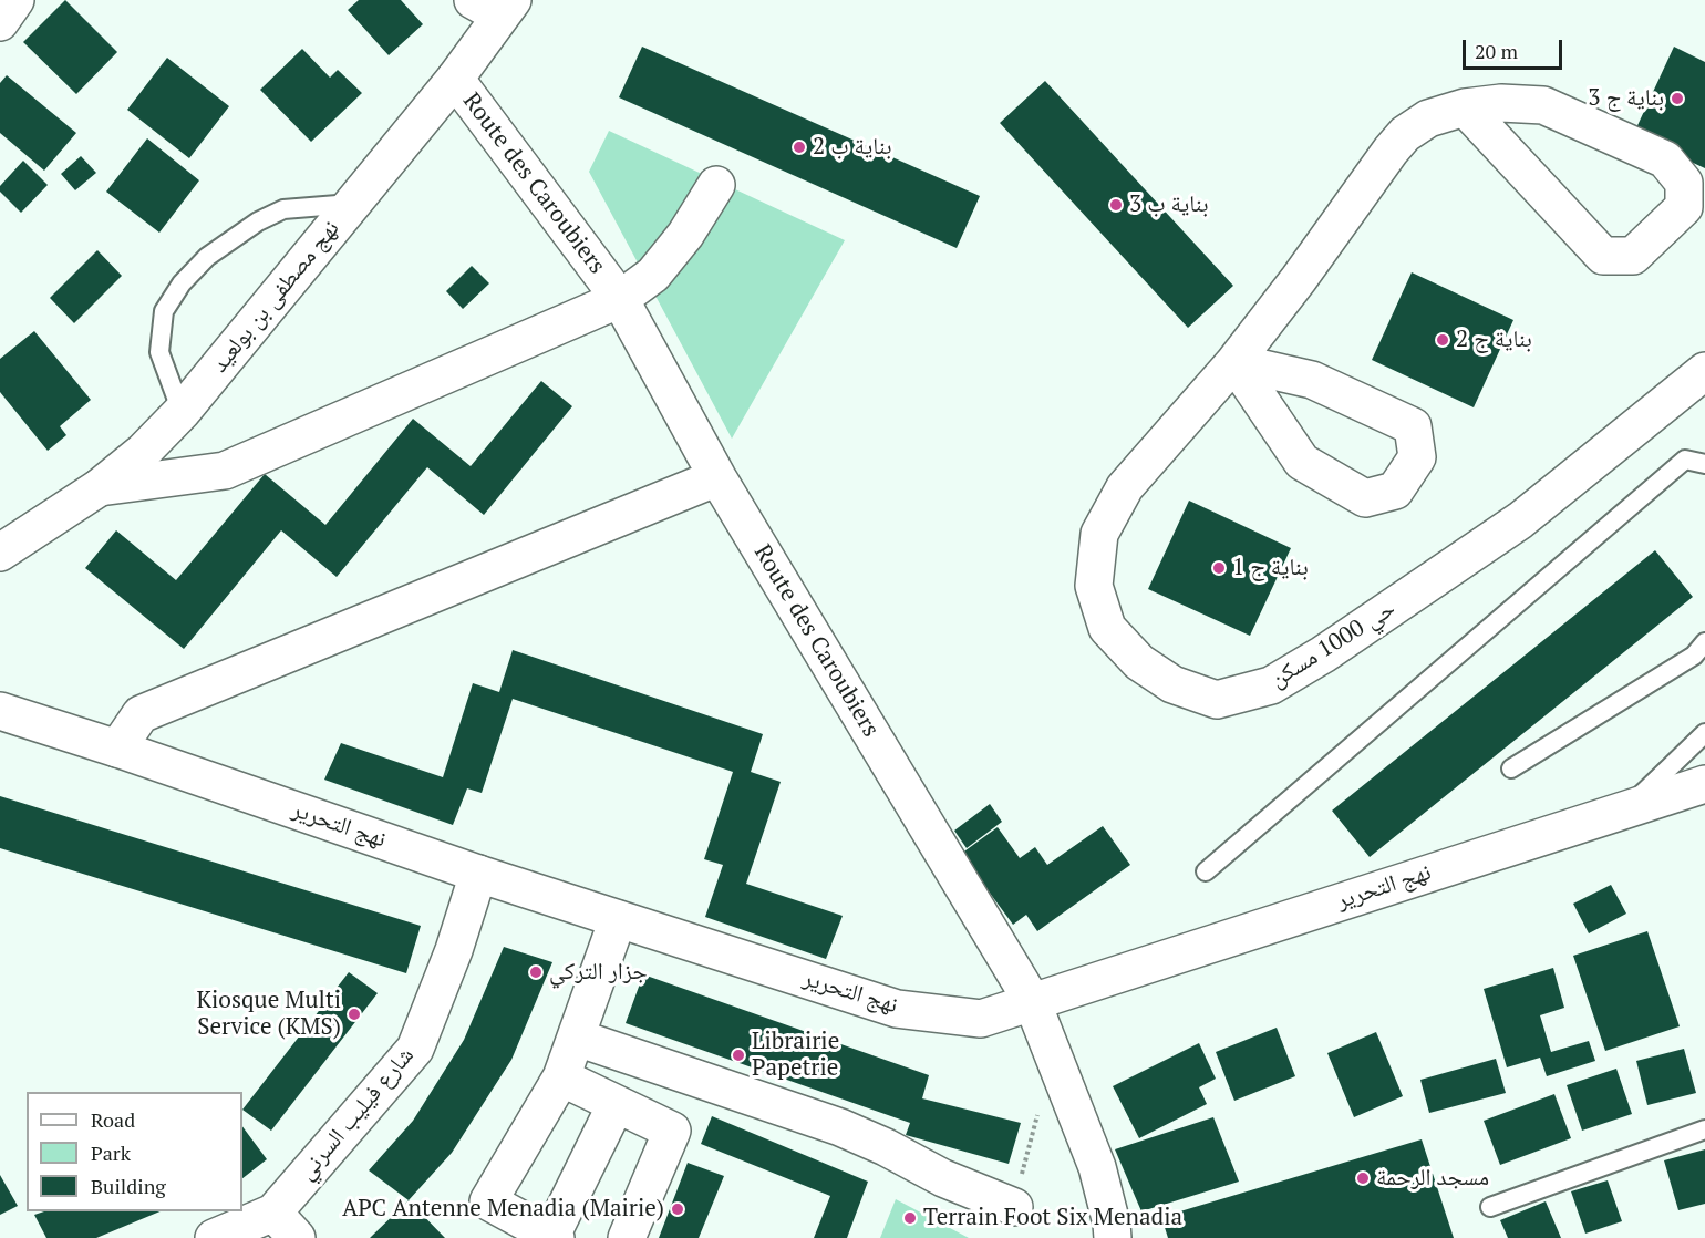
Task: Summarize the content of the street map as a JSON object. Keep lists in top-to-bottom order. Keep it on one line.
{"streets":{"street":["Route des Caroubiers","نهج مصطفى بن بولعيد","حي 1000 مسكن","نهج التحرير","شارع فيليب السرني"]},"crossings":[["Route des Caroubiers","نهج مصطفى بن بولعيد"],["Route des Caroubiers","نهج التحرير"],["نهج التحرير","شارع فيليب السرني"]],"places":["بناية ج 3","بناية ب 2","بناية ب 3","بناية ج 2","بناية ج 1","جزار التركي","Kiosque Multi Service (KMS)","Librairie Papetrie","مسجد الرحمة","APC Antenne Menadia (Mairie)","Terrain Foot Six Menadia"],"legend":["Road","Park","Building"],"scale_bar":"20 m"}
